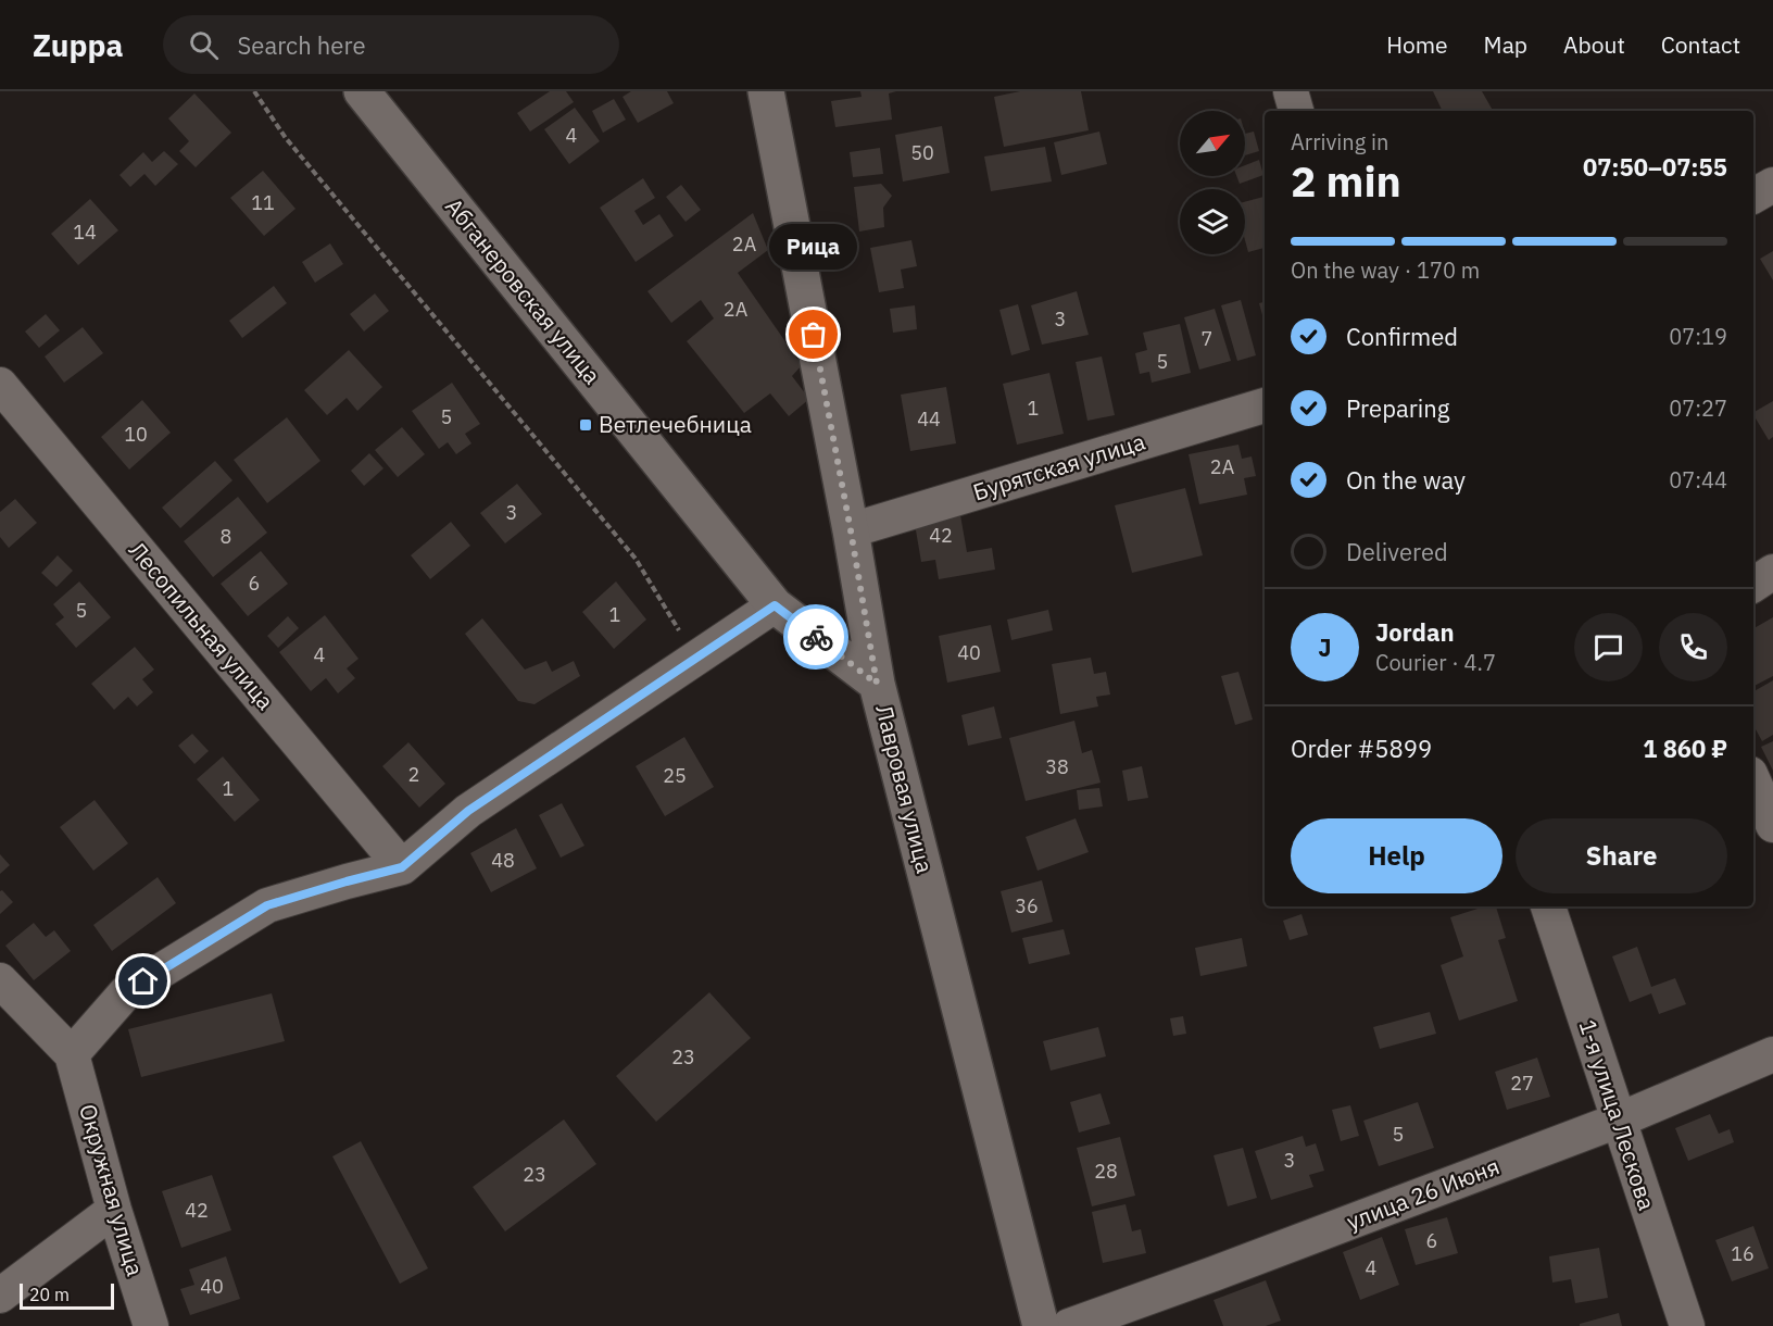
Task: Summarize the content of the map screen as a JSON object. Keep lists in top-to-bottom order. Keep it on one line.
{"streets":{"street":["Абганеровская улица","Бурятская улица","Лесопильная улица","Лавровая улица","1-я улица Лескова","Окружная улица","улица 26 Июня"]},"crossings":[["Абганеровская улица","Лавровая улица"],["Бурятская улица","Лавровая улица"],["1-я улица Лескова","улица 26 Июня"]],"places":{"other":["Рица"],"transit":["Ветлечебница"]},"house_numbers":["4","50","11","14","2А","2А","3","7","5","1","5","44","10","2А","3","42","8","6","5","1","40","4","38","2","25","1","48","36","23","27","5","3","28","23","42","6","16","4","40"],"scale_bar":"20 m","north":"top right","page":{"header":"Zuppa","search":"Search here","nav":["Home","Map","About","Contact"],"heading":["2 min","Arriving in","07:50–07:55"],"panel":["Jordan","Courier · 4.7","Order #5899","1 860 ₽"],"bar":"On the way · 170 m","bubble":"Рица","list":[["Confirmed","07:19"],["Preparing","07:27"],["On the way","07:44"],"Delivered"],"round":"J","buttons":["Help","Share"],"scale":"20 m"}}
